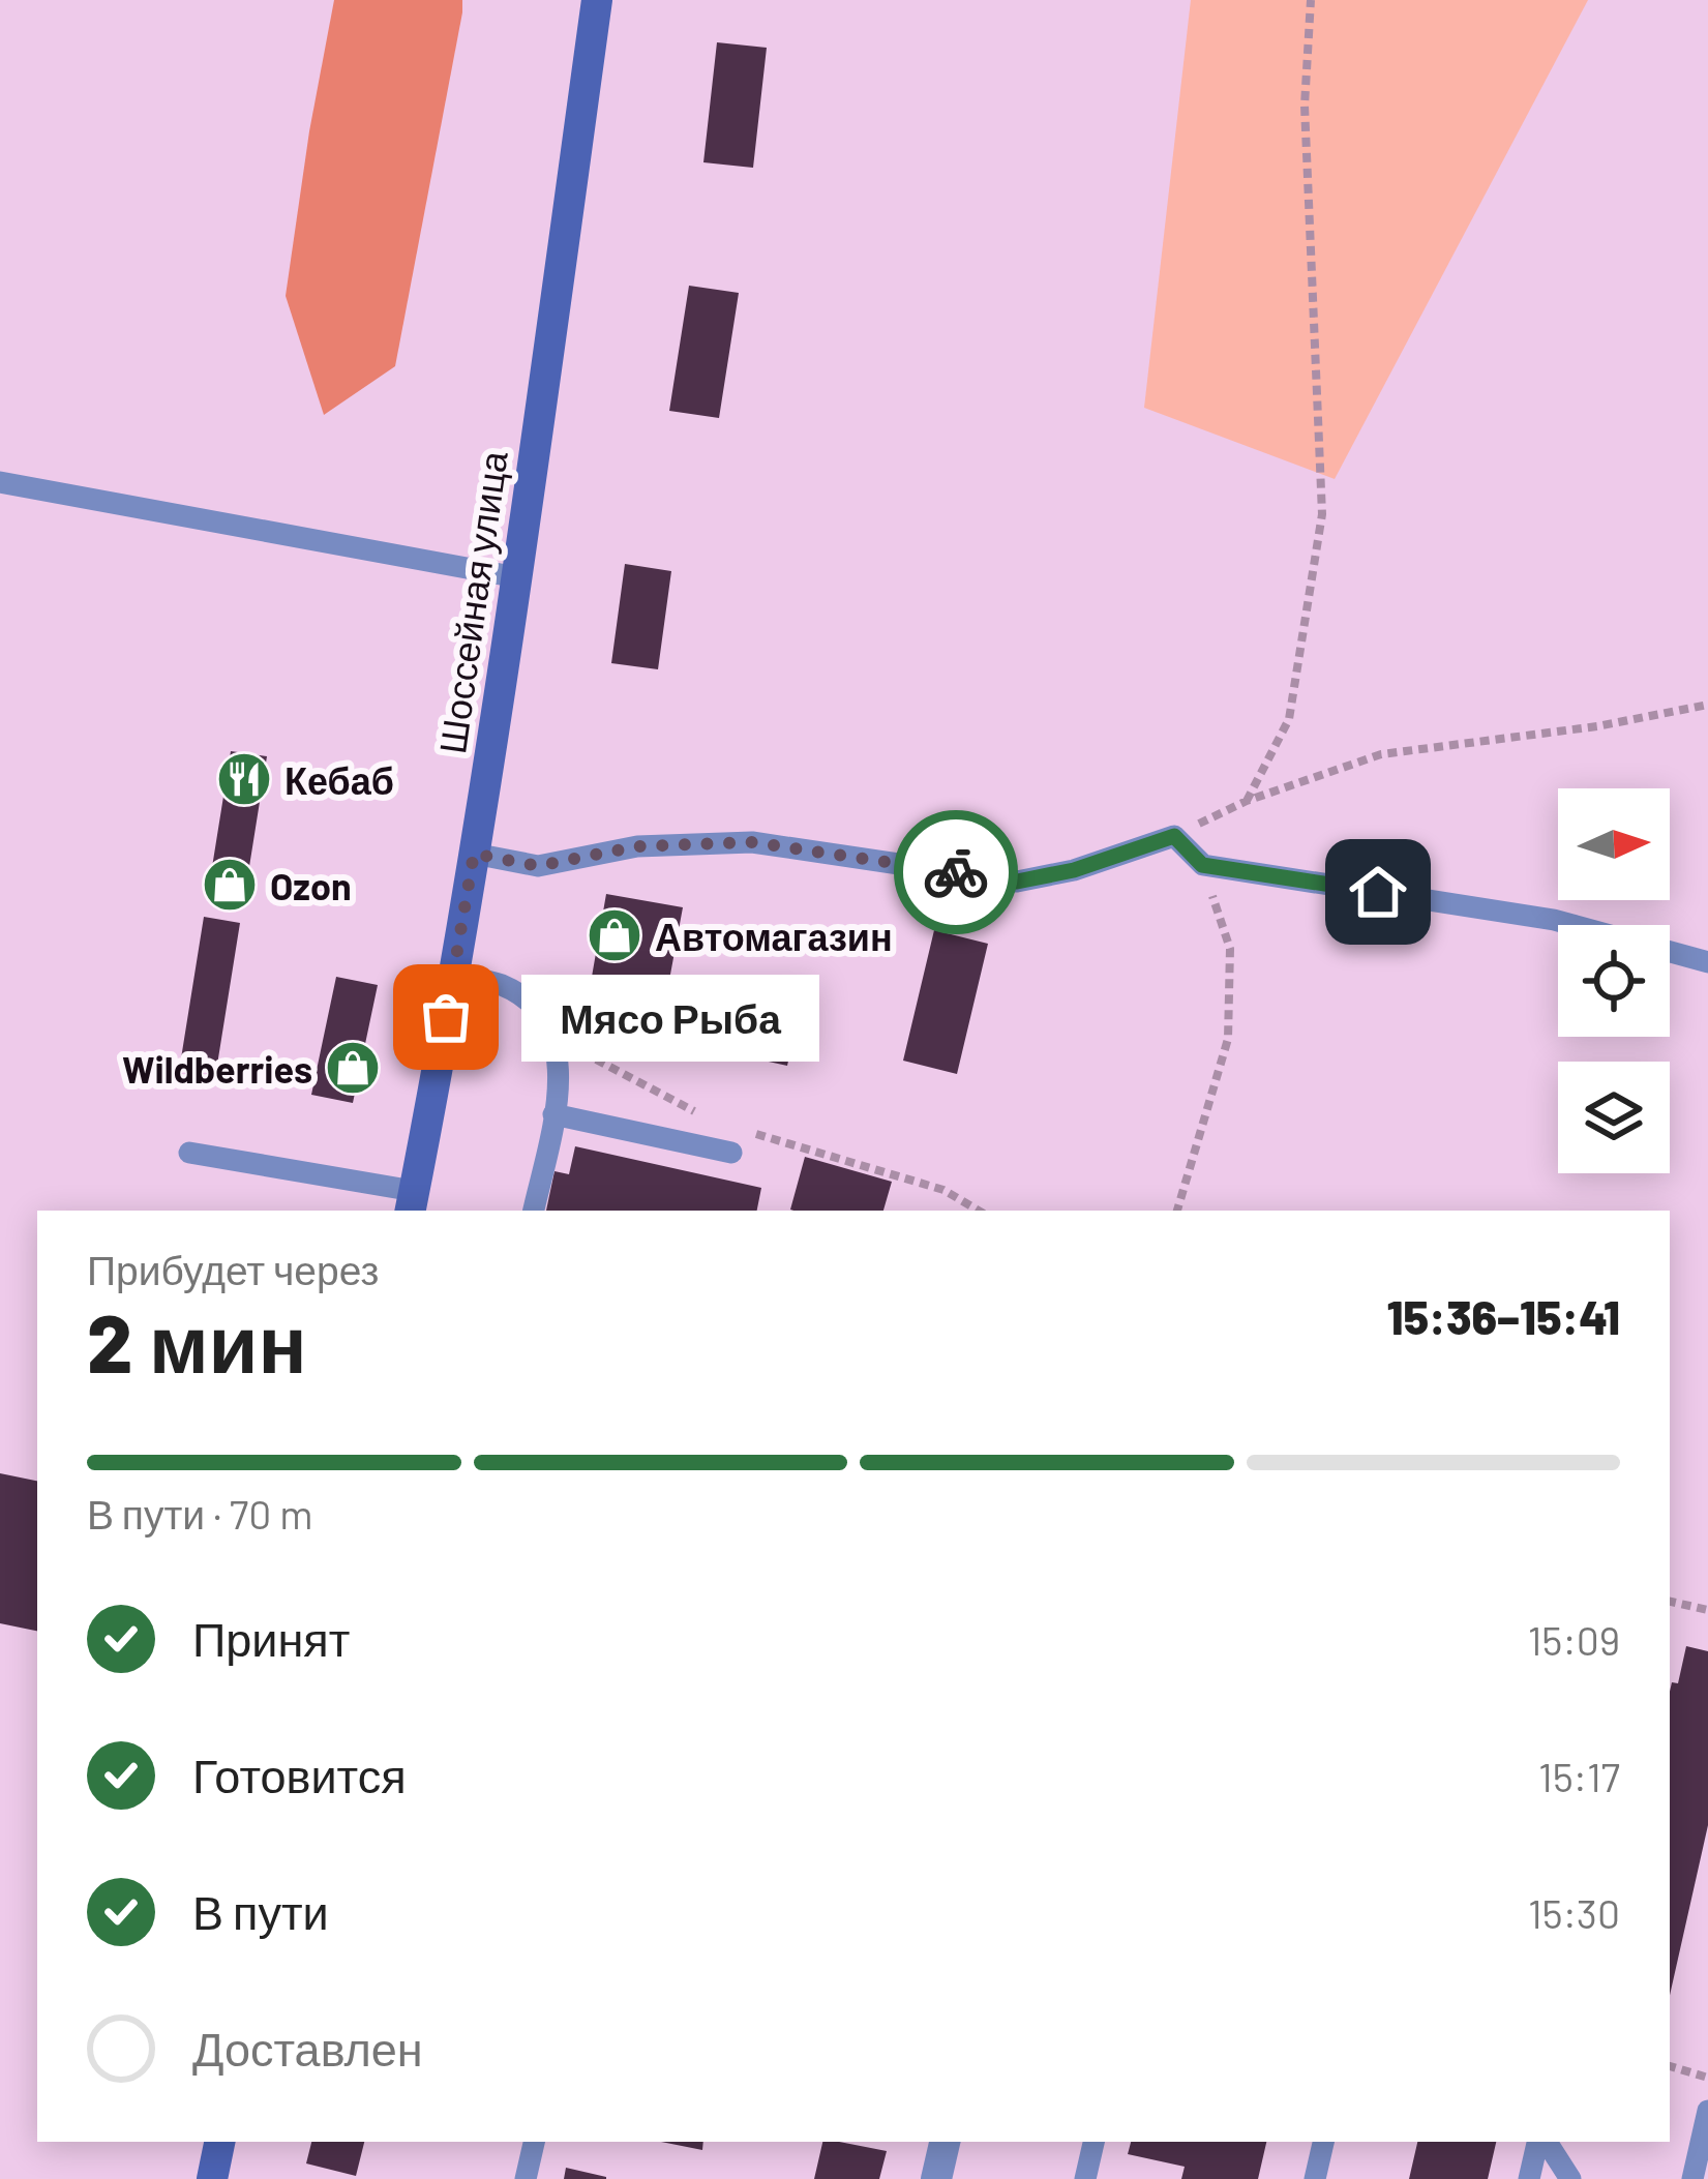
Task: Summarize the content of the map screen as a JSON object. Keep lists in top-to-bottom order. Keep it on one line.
{"streets":{"street":["Шоссейная улица"]},"places":{"restaurant":["Кебаб"],"shop":["Ozon","Автомагазин","Wildberries"],"other":["Мясо Рыба"]},"north":"right","page":{"bubble":"Мясо Рыба","heading":["2 мин","Прибудет через","15:36–15:41"],"bar":"В пути · 70 m","list":[["Принят","15:09"],["Готовится","15:17"],["В пути","15:30"],"Доставлен"]}}
